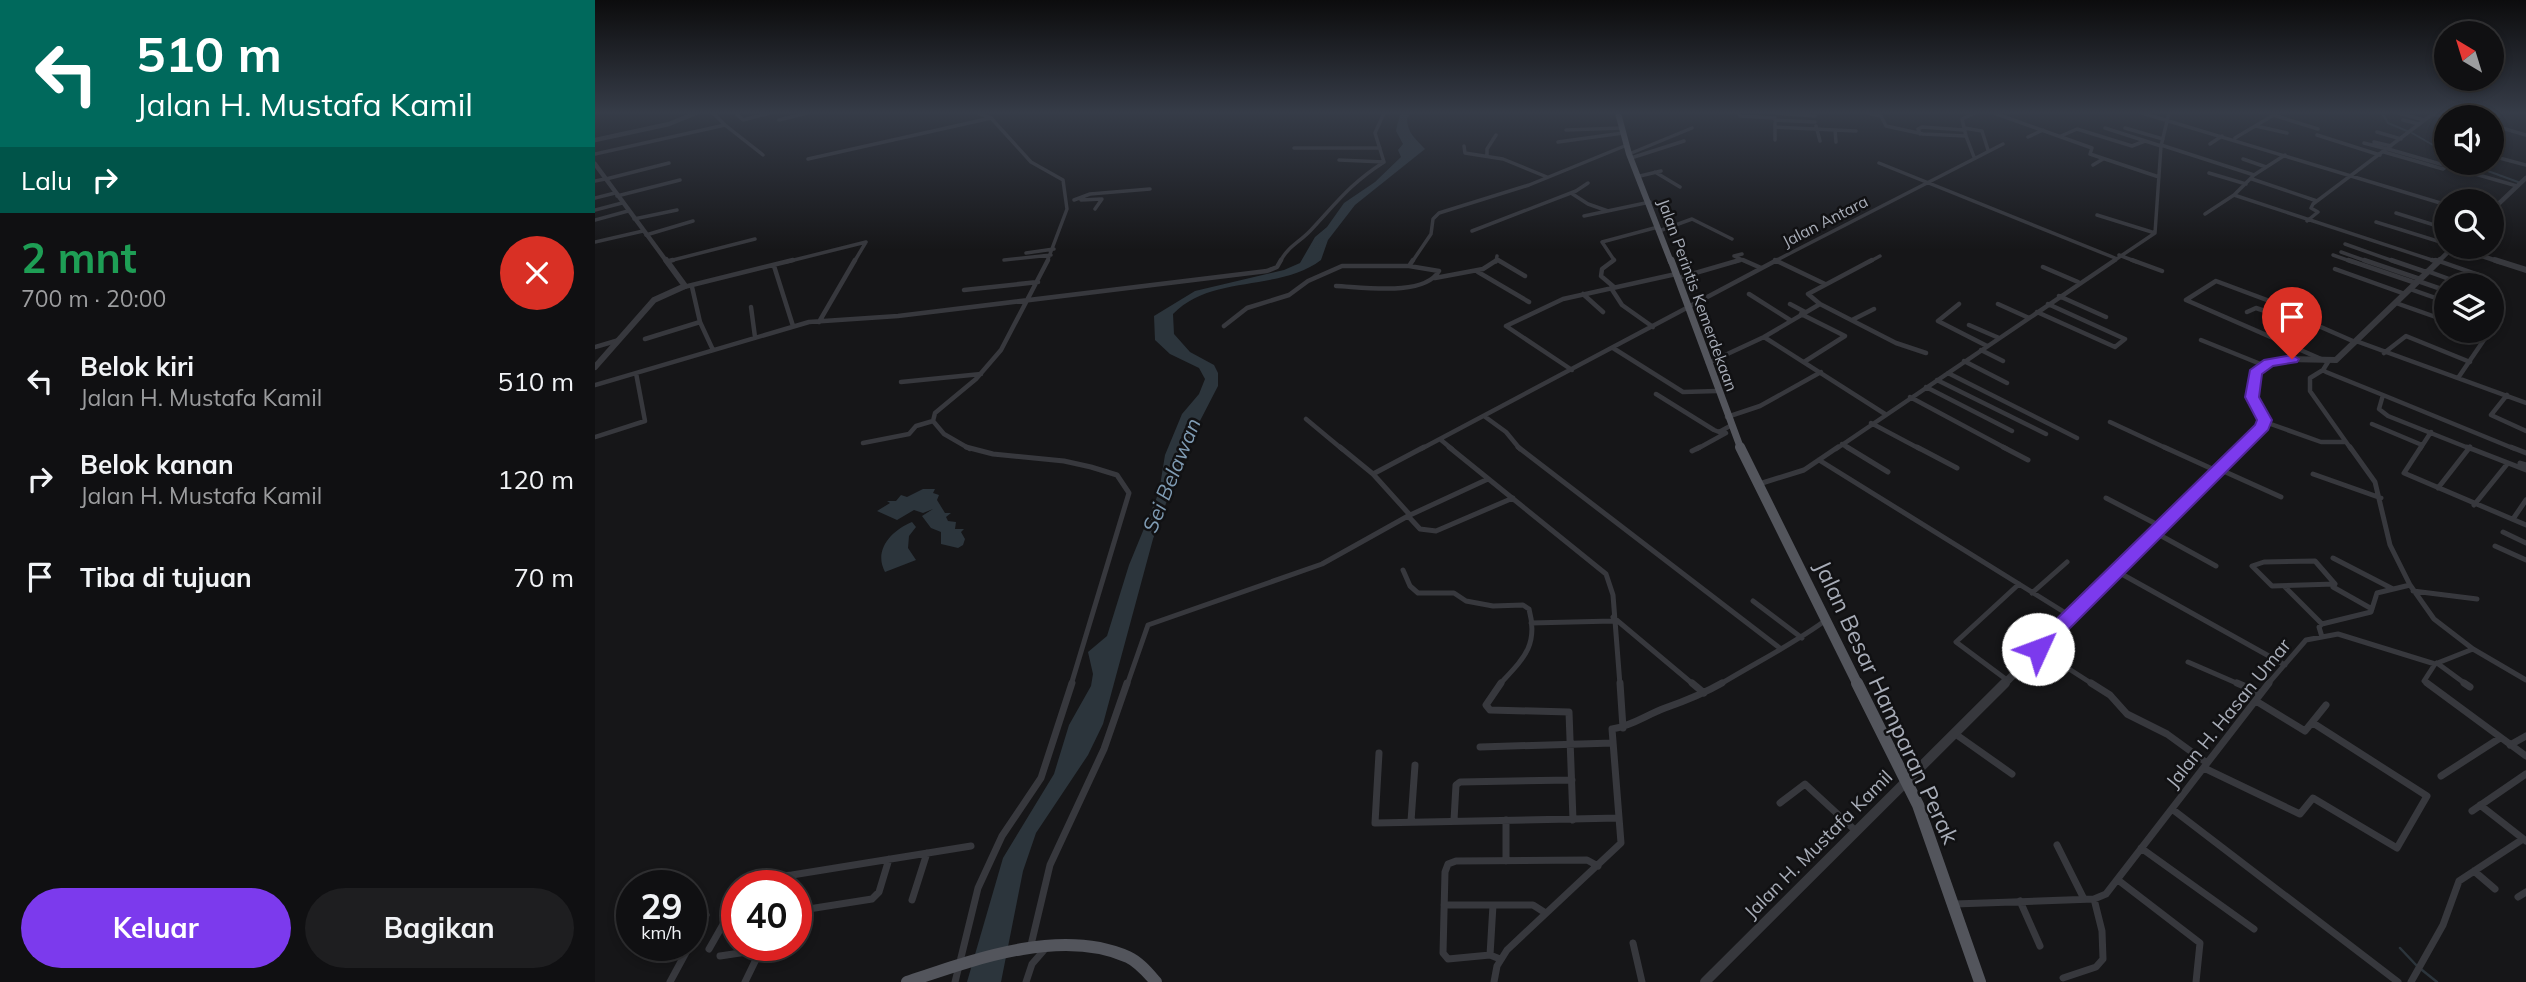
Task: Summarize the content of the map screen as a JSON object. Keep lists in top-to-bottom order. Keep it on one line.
{"streets":{"main road":["Jalan Perintis Kemerdekaan","Jalan Besar Hamparan Perak"],"street":["Jalan Antara","Jalan H. Hasan Umar","Jalan H. Mustafa Kamil"]},"crossings":[["Jalan Antara","Jalan Perintis Kemerdekaan"],["Jalan Perintis Kemerdekaan","Jalan Besar Hamparan Perak"],["Jalan Besar Hamparan Perak","Jalan H. Mustafa Kamil"]],"water":["Sei Belawan"],"north":"top left","page":{"turn":["510 m","Jalan H. Mustafa Kamil"],"then":"Lalu","heading":["2 mnt","700 m · 20:00"],"list":[{"name":"Belok kiri","note":"Jalan H. Mustafa Kamil","value":"510 m"},{"name":"Belok kanan","note":"Jalan H. Mustafa Kamil","value":"120 m"},{"name":"Tiba di tujuan","value":"70 m"}],"speed":"29 km/h","limit":"40","buttons":["Keluar","Bagikan"]}}
